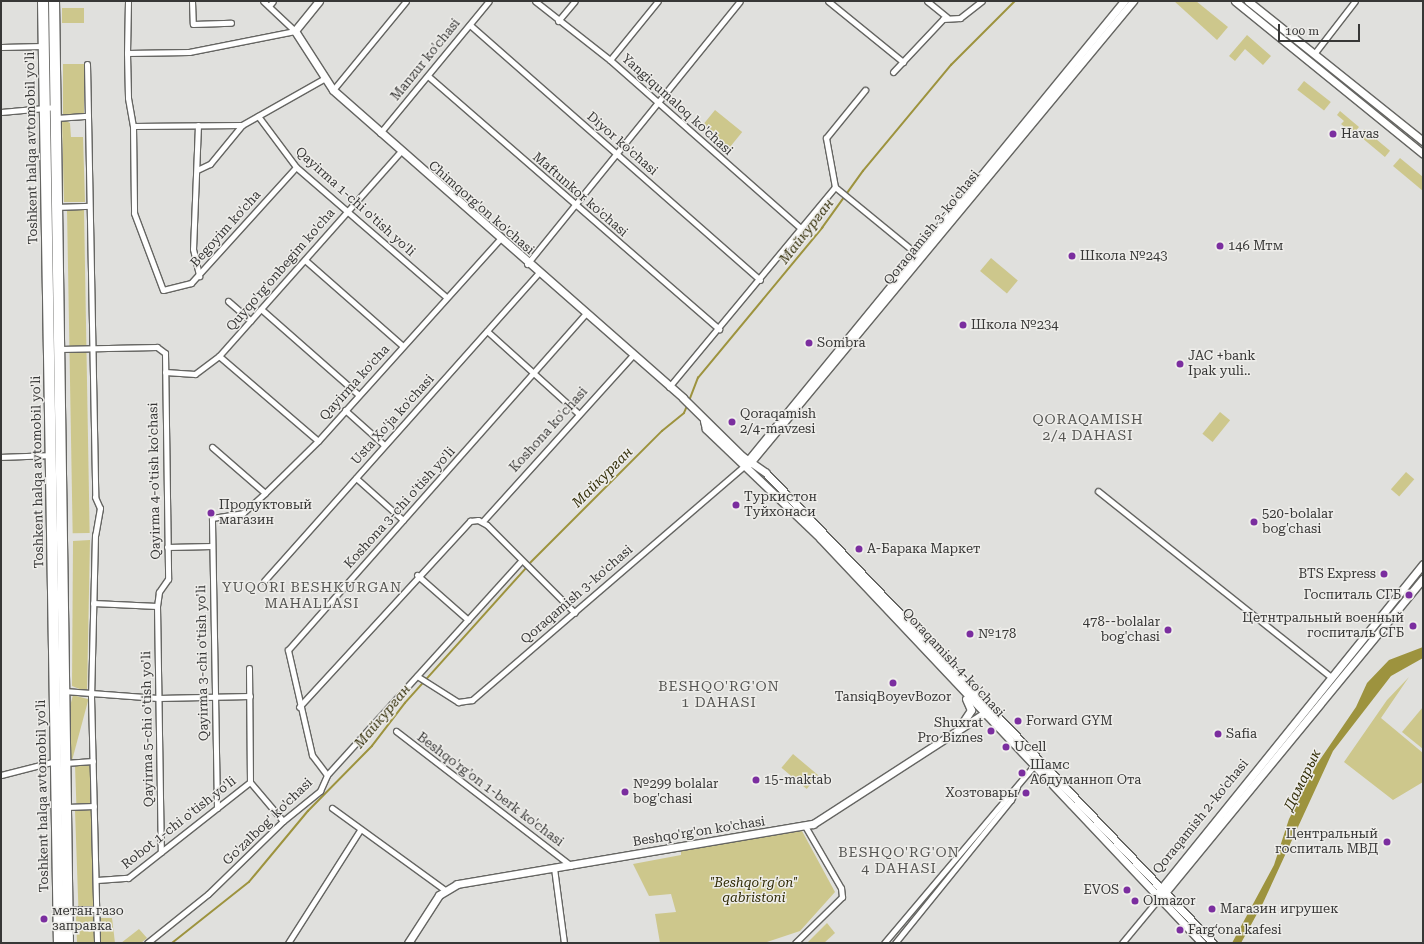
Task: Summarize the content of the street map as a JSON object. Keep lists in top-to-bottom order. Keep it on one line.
{"streets":{"highway":["Toshkent halqa avtomobil yo'li"],"main road":["Chimqorg'on ko'chasi","Qoraqamish 3-ko'chasi","Qoraqamish 4-ko'chasi","Qoraqamish 2-ko'chasi","Beshqo'rg'on ko'chasi"],"street":["Manzur ko'chasi","Yangiqumaloq ko'chasi","Diyor ko'chasi","Maftunkor ko'chasi","Qayirma 1-chi o'tish yo'li","Begoyim ko'cha","Quyqo'rg'onbegim ko'cha","Qayirma ko'cha","Usta Xo'ja ko'chasi","Koshona ko'chasi","Qayirma 4-o'tish ko'chasi","Koshona 3-chi o'tish yo'li","Qayirma 3-chi o'tish yo'li","Qayirma 5-chi o'tish yo'li","Beshqo'rg'on 1-berk ko'chasi","Go'zalbog' ko'chasi","Robot 1-chi o'tish yo'li"]},"crossings":[["Manzur ko'chasi","Diyor ko'chasi"],["Manzur ko'chasi","Maftunkor ko'chasi"],["Manzur ko'chasi","Chimqorg'on ko'chasi"],["Qayirma 1-chi o'tish yo'li","Begoyim ko'cha"],["Qayirma 1-chi o'tish yo'li","Quyqo'rg'onbegim ko'cha"],["Qayirma 1-chi o'tish yo'li","Qayirma ko'cha"],["Chimqorg'on ko'chasi","Quyqo'rg'onbegim ko'cha"],["Chimqorg'on ko'chasi","Qayirma ko'cha"],["Chimqorg'on ko'chasi","Usta Xo'ja ko'chasi"],["Chimqorg'on ko'chasi","Koshona ko'chasi"],["Chimqorg'on ko'chasi","Koshona 3-chi o'tish yo'li"],["Chimqorg'on ko'chasi","Qoraqamish 4-ko'chasi"],["Qoraqamish 3-ko'chasi","Qoraqamish 4-ko'chasi"],["Qoraqamish 3-ko'chasi","Go'zalbog' ko'chasi"],["Quyqo'rg'onbegim ko'cha","Qayirma 4-o'tish ko'chasi"],["Qayirma ko'cha","Qayirma 3-chi o'tish yo'li"],["Qayirma 4-o'tish ko'chasi","Qayirma 5-chi o'tish yo'li"],["Koshona 3-chi o'tish yo'li","Go'zalbog' ko'chasi"],["Qayirma 3-chi o'tish yo'li","Robot 1-chi o'tish yo'li"],["Qoraqamish 4-ko'chasi","Qoraqamish 2-ko'chasi"],["Qoraqamish 4-ko'chasi","Beshqo'rg'on ko'chasi"],["Qayirma 5-chi o'tish yo'li","Robot 1-chi o'tish yo'li"],["Beshqo'rg'on 1-berk ko'chasi","Beshqo'rg'on ko'chasi"]],"districts":["QORAQAMISH 2/4 DAHASI","YUQORI BESHKURGAN MAHALLASI","BESHQO'RG'ON 1 DAHASI","BESHQO'RG'ON 4 DAHASI"],"water":["Майкурган","Дамарык"],"parks":["\"Beshqo'rg'on\" qabristoni"],"places":["Havas","146 Мтм","Школа №243","Школа №234","Sombra","JAC +bank Ipak yuli..","Qoraqamish 2/4-mavzesi","Туркистон Туйхонаси","Продуктовый магазин","520-bolalar bog'chasi","А-Барака Маркет","BTS Express","Госпиталь СГБ","Цетнтральный военный госпиталь СГБ","478--bolalar bog'chasi","№178","TansiqBoyevBozor","Forward GYM","Shuxrat Pro Biznes","Safia","Ucell","Шамс Абдуманноп Ота","15-maktab","№299 bolalar bog'chasi","Хозтовары","Центральный госпиталь МВД","EVOS","Olmazor","Магазин игрушек","метан газо заправка","Farg‘ona kafesi"],"scale_bar":"100 m"}
